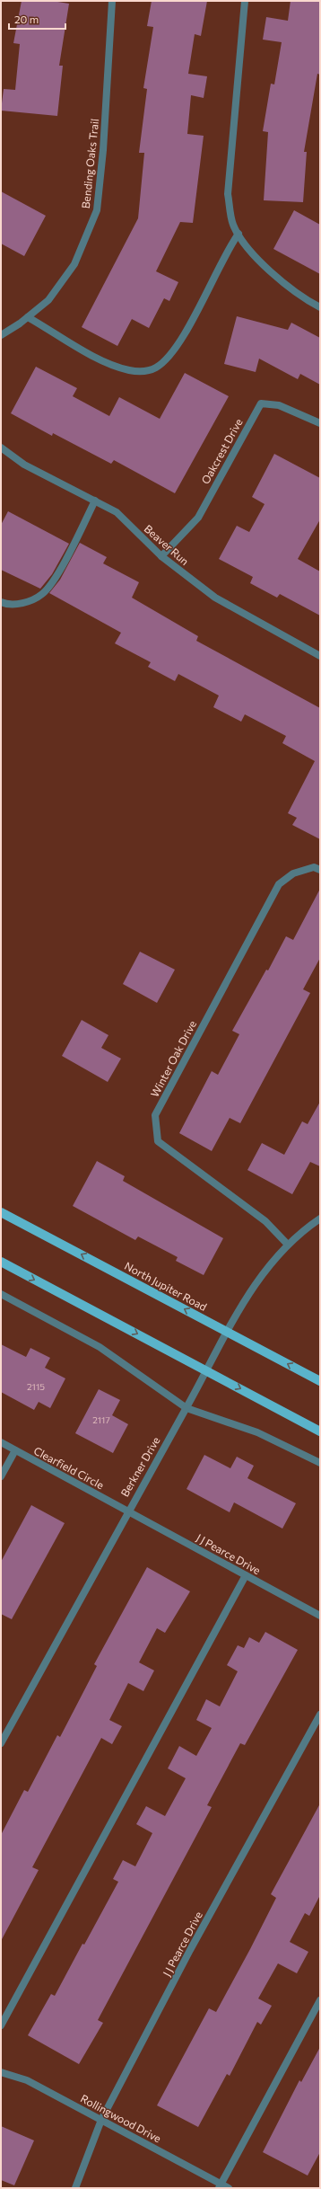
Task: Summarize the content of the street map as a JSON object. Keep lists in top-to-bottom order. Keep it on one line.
{"streets":{"main road":["North Jupiter Road"],"street":["Bending Oaks Trail","Oakcrest Drive","Beaver Run","Winter Oak Drive","Berkner Drive","Clearfield Circle","J J Pearce Drive","Rollingwood Drive"]},"crossings":[["Oakcrest Drive","Beaver Run"],["Winter Oak Drive","Berkner Drive"],["North Jupiter Road","Berkner Drive"],["Berkner Drive","Clearfield Circle"],["Berkner Drive","J J Pearce Drive"],["Clearfield Circle","J J Pearce Drive"],["J J Pearce Drive","Rollingwood Drive"]],"house_numbers":["2115","2117"],"scale_bar":"20 m"}
